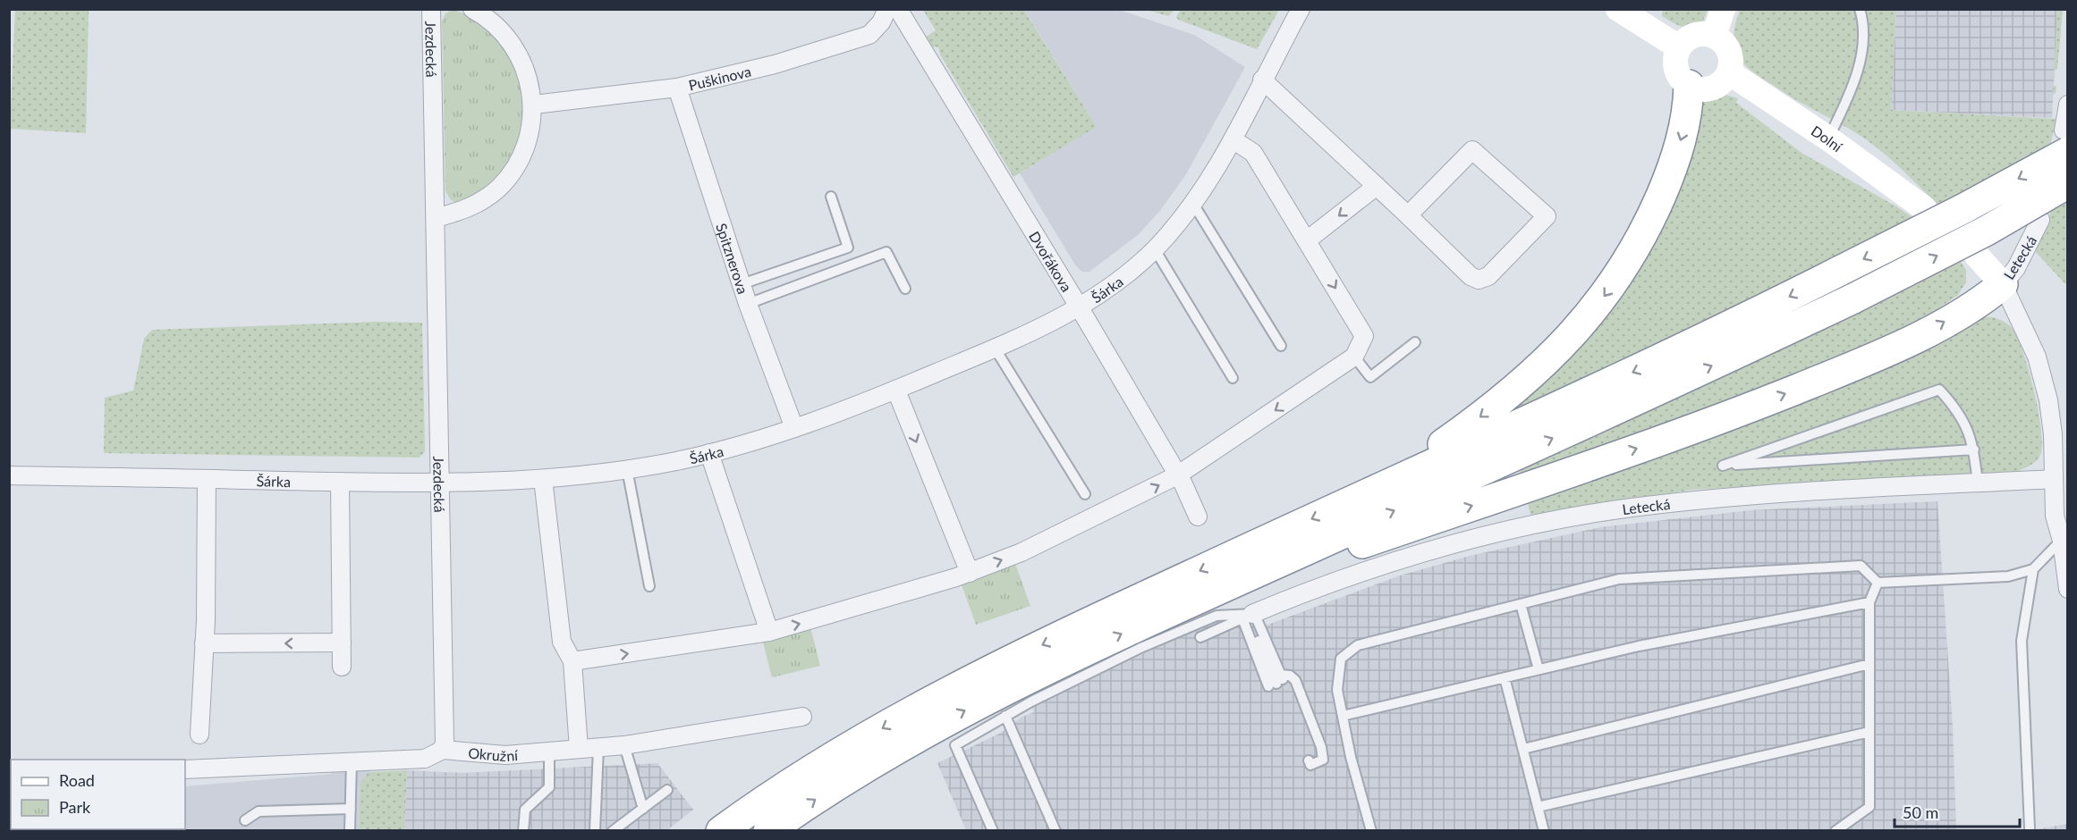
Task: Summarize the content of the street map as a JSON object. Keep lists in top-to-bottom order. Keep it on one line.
{"streets":{"main road":["Dolní"],"street":["Jezdecká","Puškinova","Letecká","Spitznerova","Dvořákova","Šárka","Okružní"]},"crossings":[["Jezdecká","Šárka"],["Jezdecká","Okružní"],["Puškinova","Spitznerova"],["Spitznerova","Šárka"],["Dvořákova","Šárka"]],"legend":["Road","Park"],"scale_bar":"50 m"}
